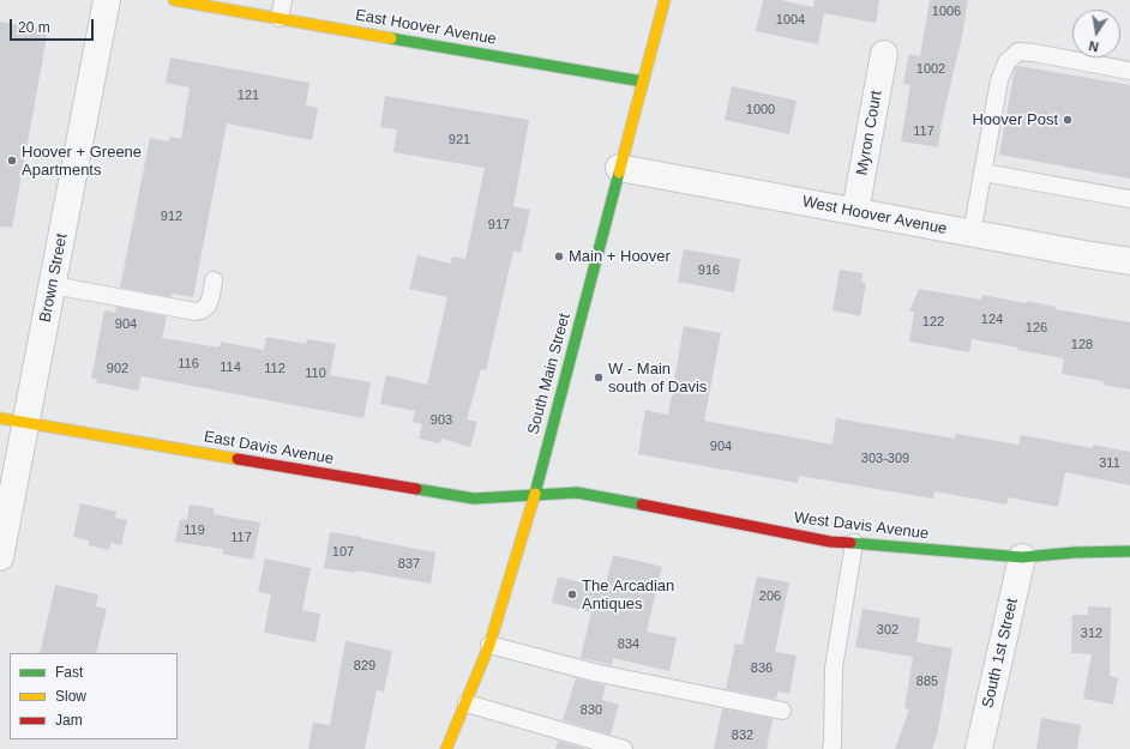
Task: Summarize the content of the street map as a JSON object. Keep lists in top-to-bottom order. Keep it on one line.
{"streets":{"street":["East Hoover Avenue","Myron Court","West Hoover Avenue","Brown Street","South Main Street","East Davis Avenue","West Davis Avenue","South 1st Street"]},"crossings":[["East Hoover Avenue","South Main Street"],["Myron Court","West Hoover Avenue"],["West Hoover Avenue","South Main Street"],["Brown Street","East Davis Avenue"],["South Main Street","East Davis Avenue"],["South Main Street","West Davis Avenue"],["East Davis Avenue","West Davis Avenue"],["West Davis Avenue","South 1st Street"]],"places":["Hoover Post","Hoover + Greene Apartments","Main + Hoover","W - Main south of Davis","The Arcadian Antiques"],"house_numbers":["1006","1004","1002","121","1000","117","921","912","917","916","124","122","904","126","128","116","114","902","112","110","903","904","303-309","311","119","117","107","837","206","302","312","834","829","836","885","830","832"],"legend":["Fast","Slow","Jam"],"scale_bar":"20 m","north":"bottom"}
